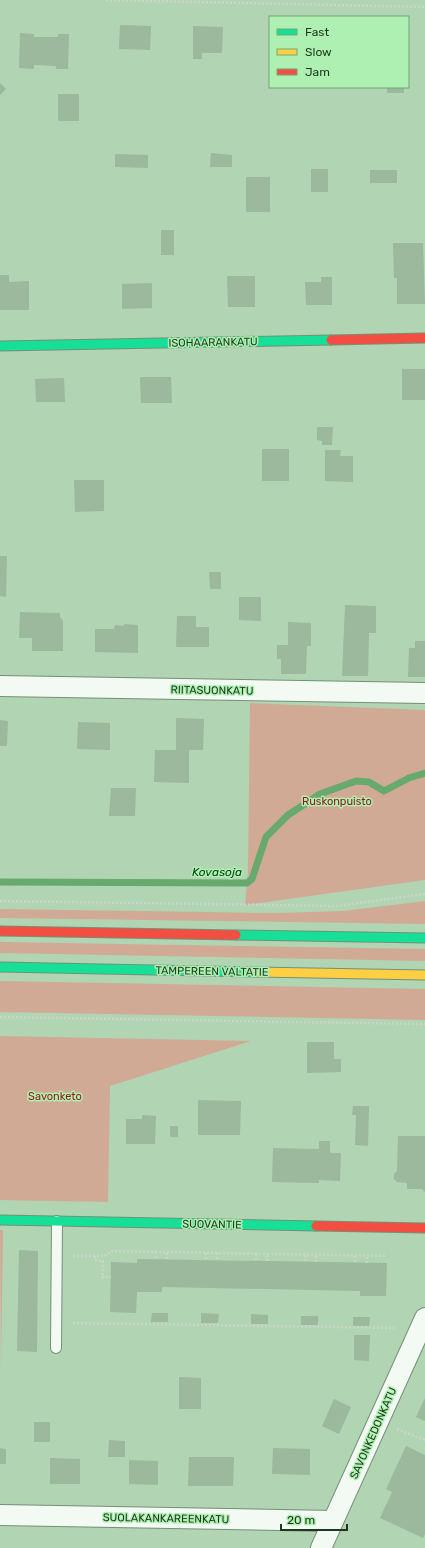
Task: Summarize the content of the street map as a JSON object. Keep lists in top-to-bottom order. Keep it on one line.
{"streets":{"main road":["ISOHAARANKATU","TAMPEREEN VALTATIE","SUOVANTIE"],"street":["RIITASUONKATU","SAVONKEDONKATU","SUOLAKANKAREENKATU"]},"crossings":[["SAVONKEDONKATU","SUOLAKANKAREENKATU"]],"water":["Kovasoja"],"parks":["Ruskonpuisto","Savonketo"],"legend":["Fast","Slow","Jam"],"scale_bar":"20 m"}
